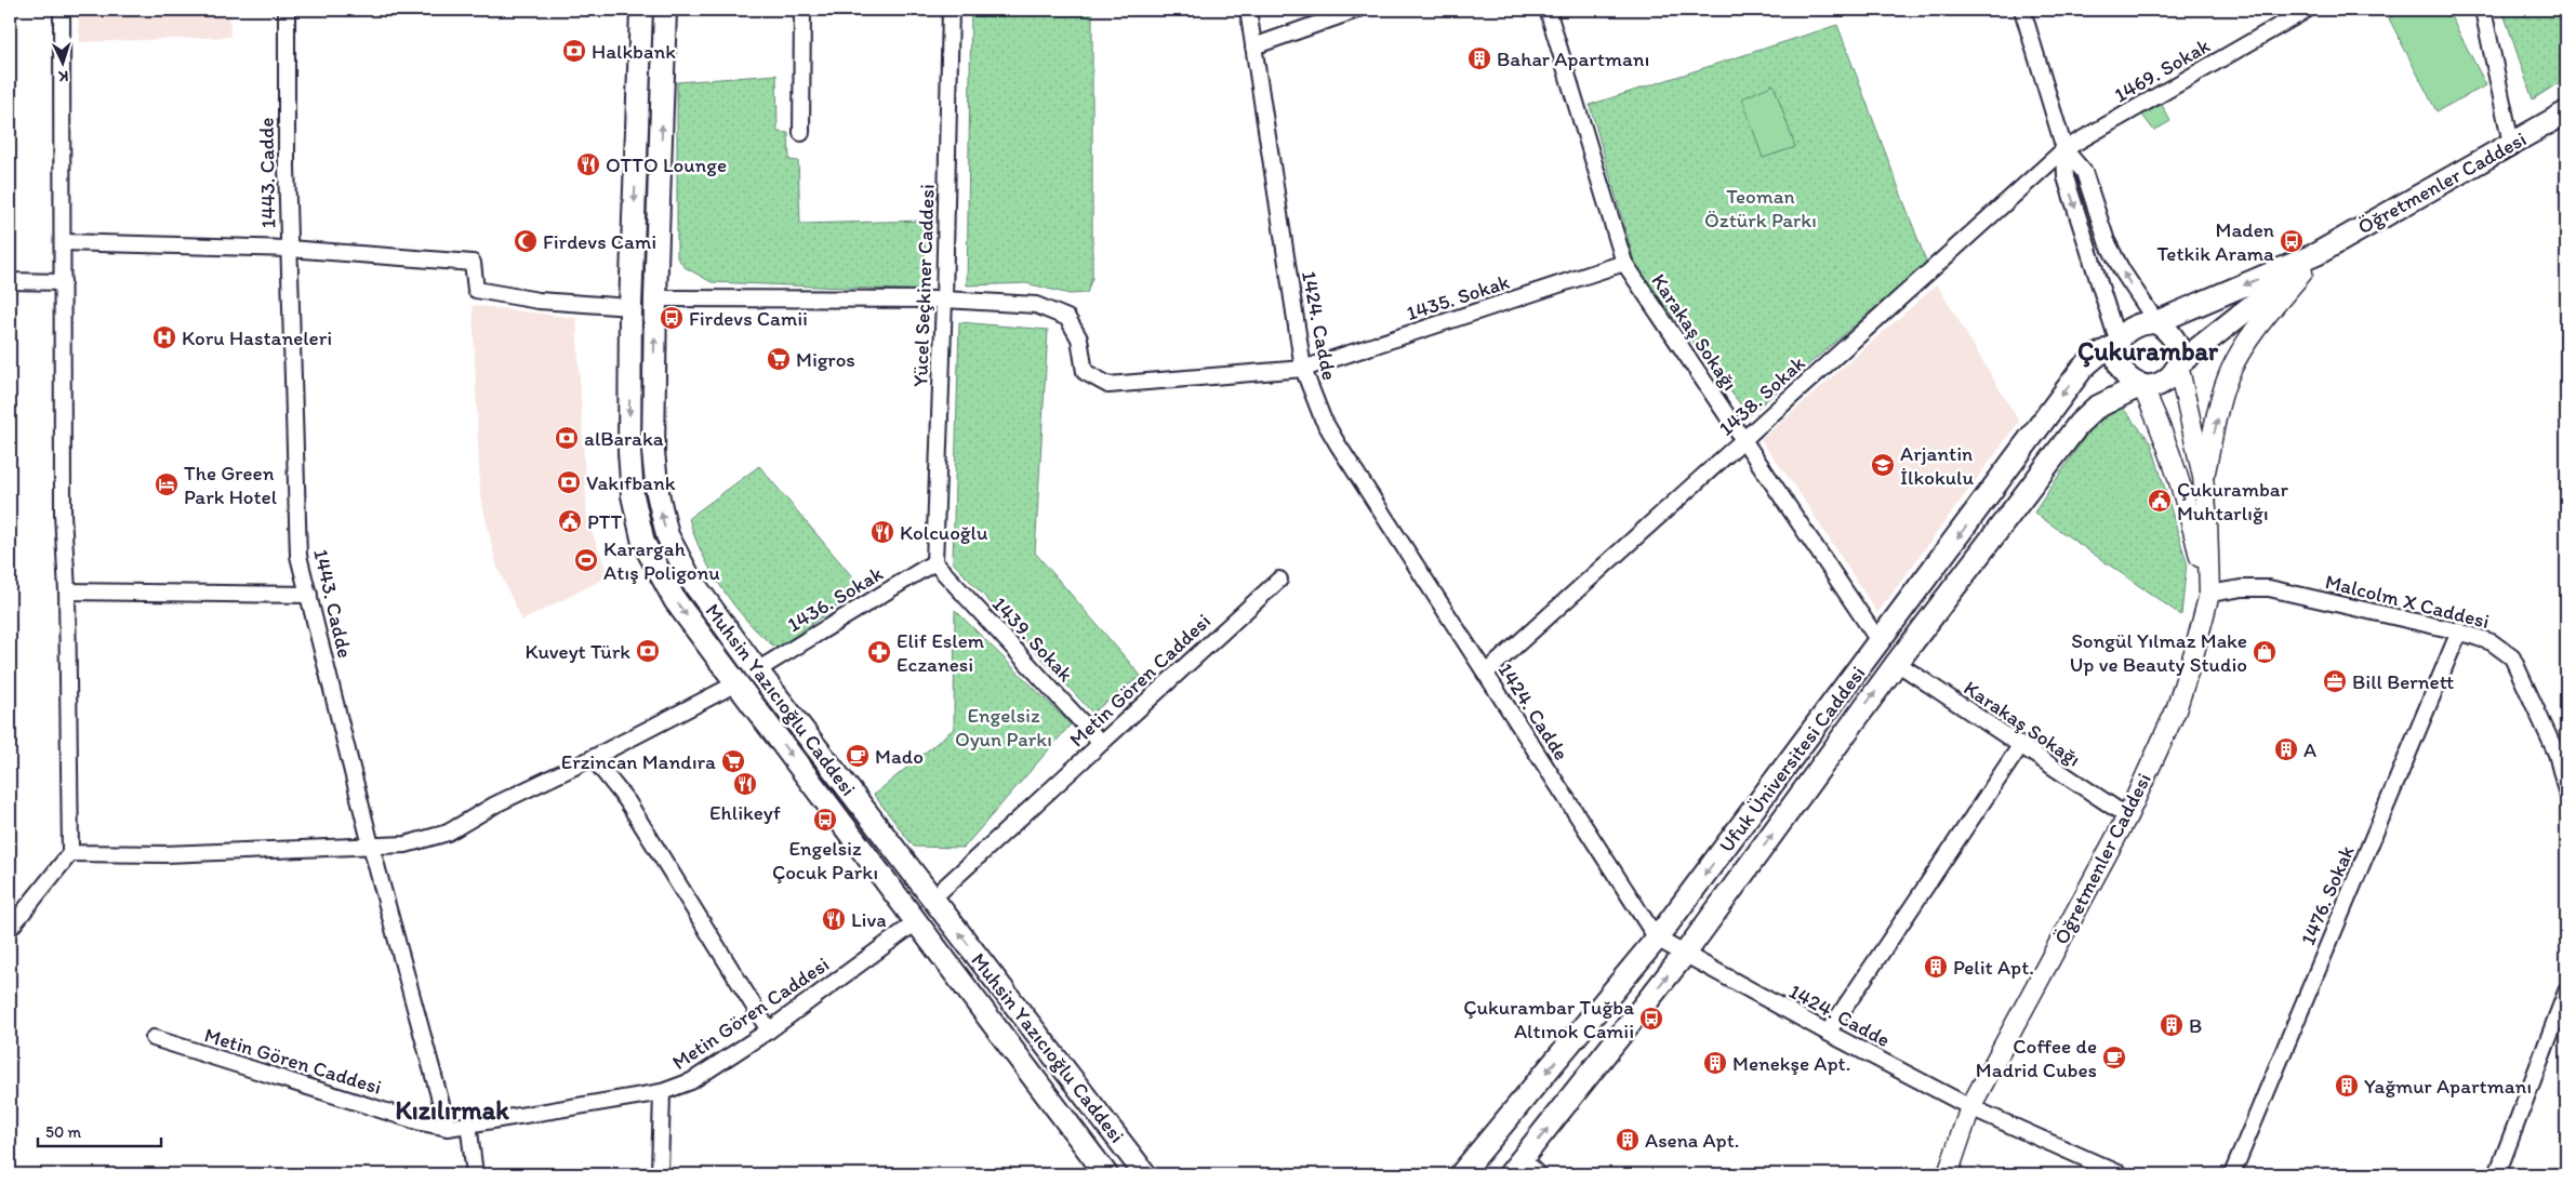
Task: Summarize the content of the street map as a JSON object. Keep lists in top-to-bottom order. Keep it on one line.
{"streets":{"main road":["Öğretmenler Caddesi","Muhsin Yazıcıoğlu Caddesi","Ufuk Üniversitesi Caddesi"],"street":["1469. Sokak","1443. Cadde","Yücel Seçkiner Caddesi","1435. Sokak","1424. Cadde","Karakaş Sokağı","1438. Sokak","1436. Sokak","Malcolm X Caddesi","1439. Sokak","Metin Gören Caddesi","1476. Sokak"]},"crossings":[["1469. Sokak","1438. Sokak"],["1443. Cadde","Metin Gören Caddesi"],["Öğretmenler Caddesi","1424. Cadde"],["Öğretmenler Caddesi","Karakaş Sokağı"],["Öğretmenler Caddesi","Malcolm X Caddesi"],["Öğretmenler Caddesi","Ufuk Üniversitesi Caddesi"],["Yücel Seçkiner Caddesi","1435. Sokak"],["Yücel Seçkiner Caddesi","1436. Sokak"],["Yücel Seçkiner Caddesi","1439. Sokak"],["1435. Sokak","1424. Cadde"],["1435. Sokak","Karakaş Sokağı"],["1424. Cadde","1438. Sokak"],["1424. Cadde","Ufuk Üniversitesi Caddesi"],["Karakaş Sokağı","1438. Sokak"],["Karakaş Sokağı","Ufuk Üniversitesi Caddesi"],["1436. Sokak","1439. Sokak"],["1436. Sokak","Muhsin Yazıcıoğlu Caddesi"],["Malcolm X Caddesi","1476. Sokak"],["1439. Sokak","Metin Gören Caddesi"],["Metin Gören Caddesi","Muhsin Yazıcıoğlu Caddesi"]],"districts":["Çukurambar","Kızılırmak"],"parks":["Teoman Öztürk Parkı","Engelsiz Oyun Parkı"],"places":{"bank":["Halkbank","alBaraka","Vakıfbank","Kuveyt Türk"],"building":["Bahar Apartmanı","A","Pelit Apt.","B","Menekşe Apt.","Yağmur Apartmanı","Asena Apt."],"restaurant":["OTTO Lounge","Kolcuoğlu","Ehlikeyf","Liva"],"mosque":["Firdevs Cami"],"bus stop":["Maden Tetkik Arama","Firdevs Camii","Engelsiz Çocuk Parkı","Çukurambar Tuğba Altınok Camii"],"hospital":["Koru Hastaneleri"],"supermarket":["Migros","Erzincan Mandıra"],"school or university":["Arjantin İlkokulu"],"hotel":["The Green Park Hotel"],"public building":["Çukurambar Muhtarlığı","PTT"],"sports":["Karargah Atış Poligonu"],"pharmacy":["Elif Eslem Eczanesi"],"shop":["Songül Yılmaz Make Up ve Beauty Studio"],"office":["Bill Bernett"],"cafe":["Mado","Coffee de Madrid Cubes"]},"scale_bar":"50 m","north":"bottom"}
